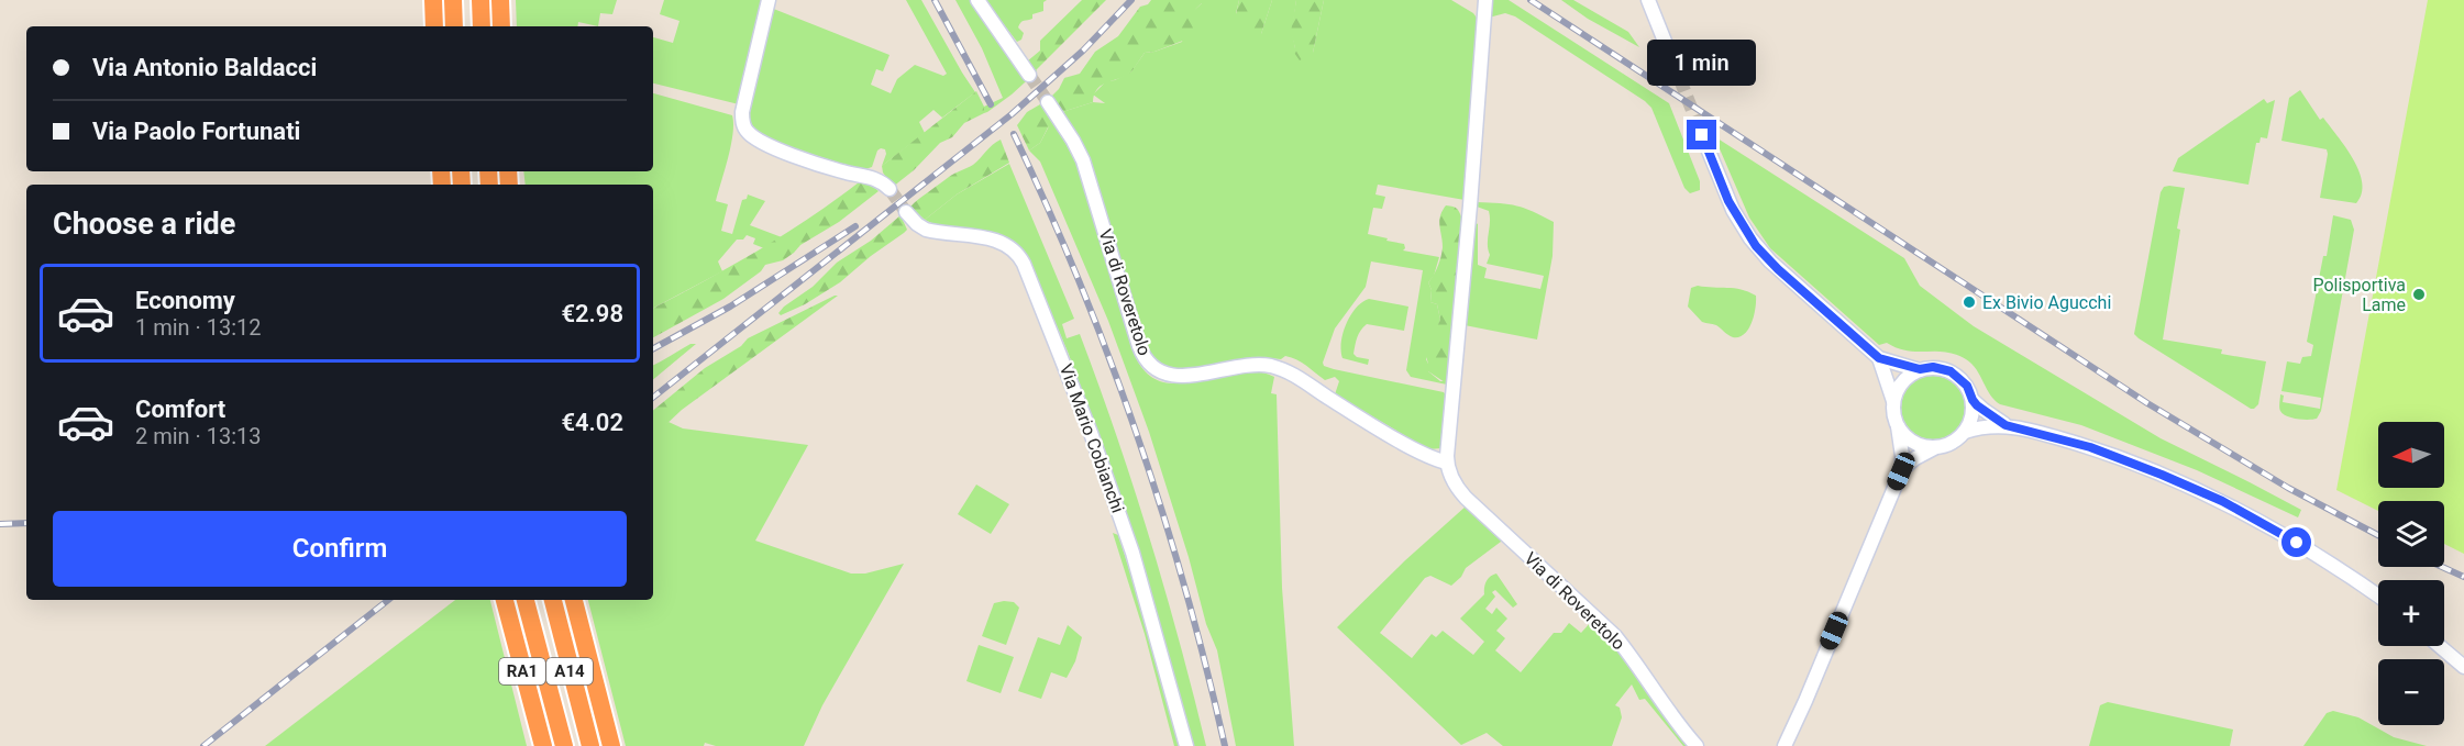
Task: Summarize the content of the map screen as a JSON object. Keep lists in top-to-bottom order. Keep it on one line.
{"streets":{"highway":["RA1","A14"],"street":["Via di Roveretolo","Via Mario Cobianchi"]},"places":["Polisportiva Lame","Ex Bivio Agucchi"],"north":"left","page":{"banner":["Via Antonio Baldacci","Via Paolo Fortunati"],"bubble":"1 min","heading":"Choose a ride","list":[{"name":"Economy","note":"1 min · 13:12","value":"€2.98"},{"name":"Comfort","note":"2 min · 13:13","value":"€4.02"}],"map_buttons":["+","−"],"buttons":"Confirm"}}
